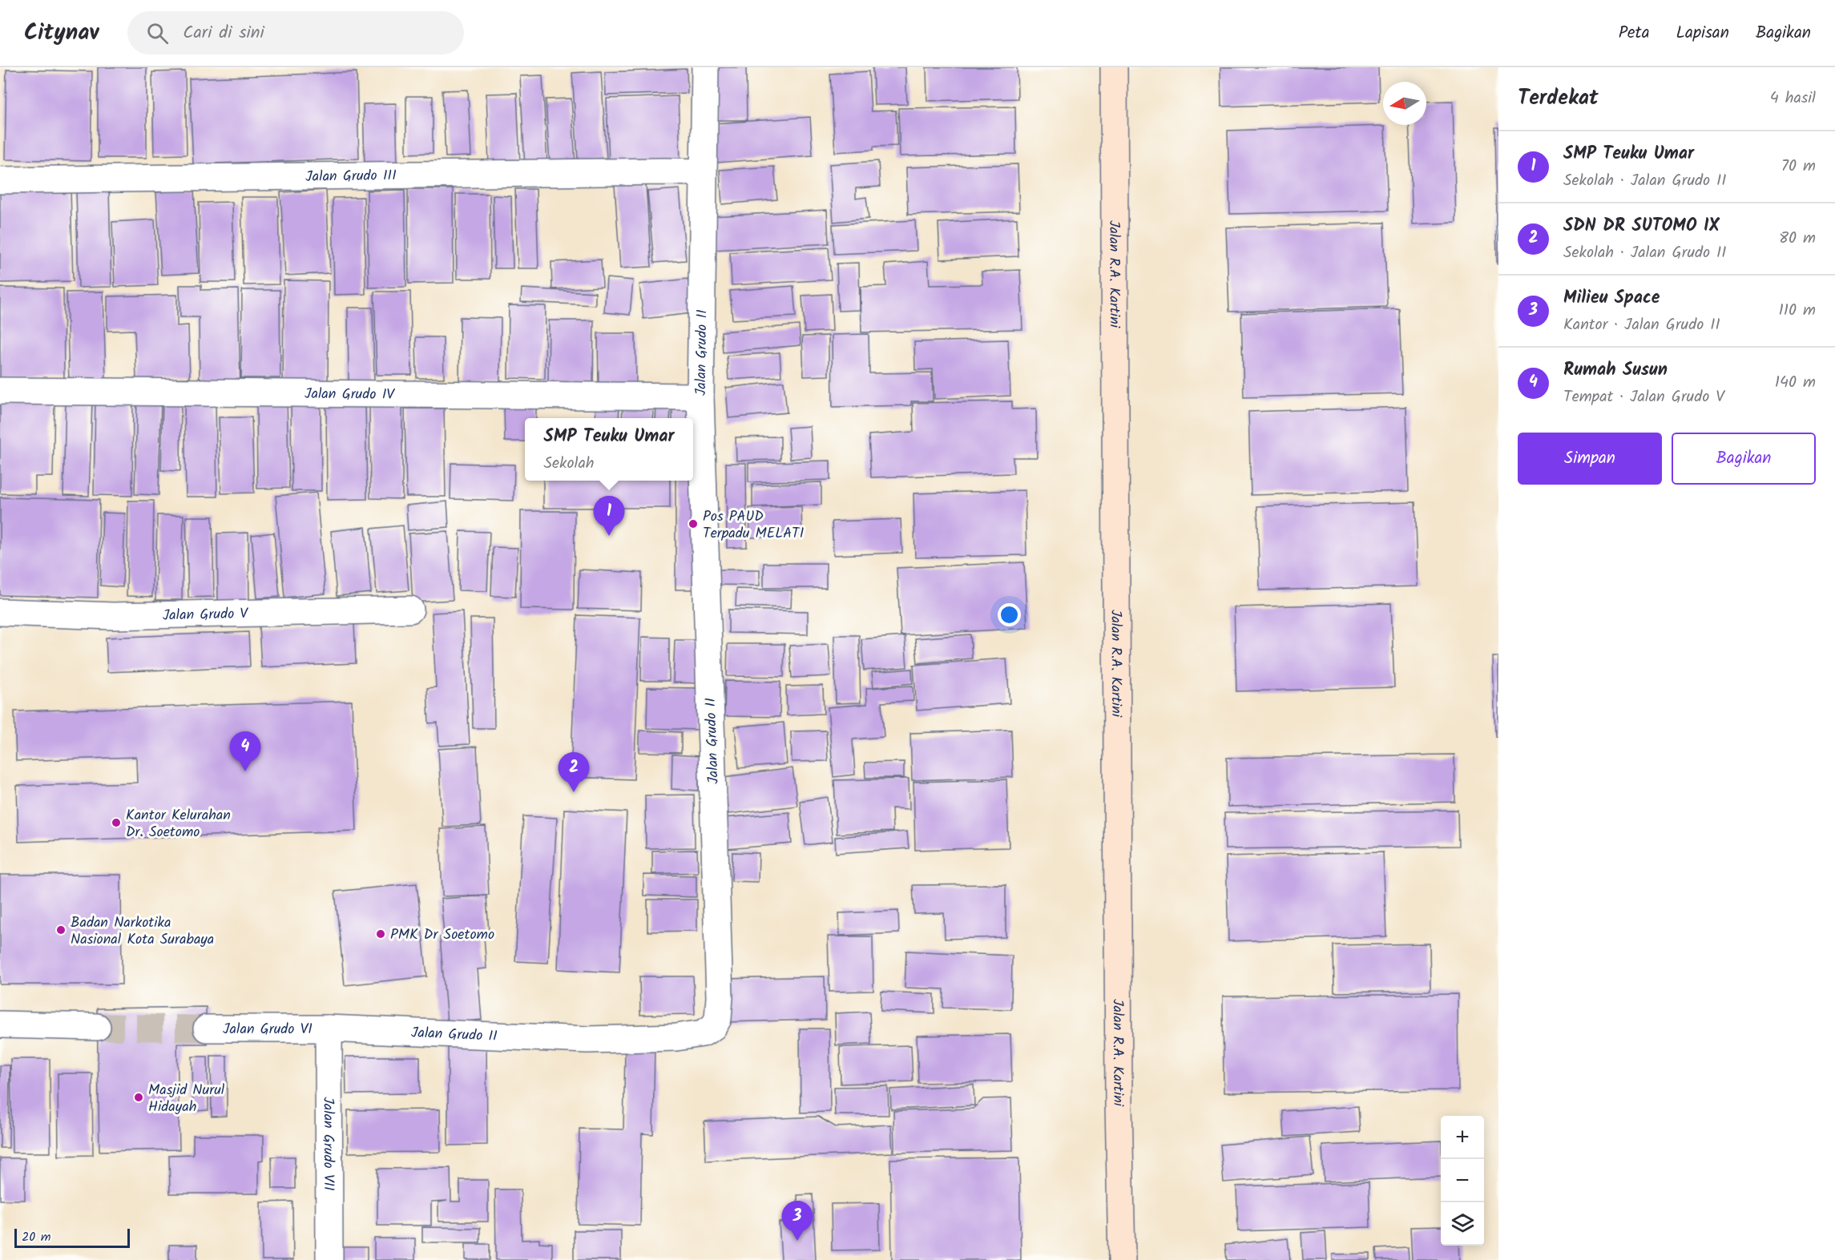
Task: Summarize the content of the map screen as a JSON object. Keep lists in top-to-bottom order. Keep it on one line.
{"streets":{"street":["Jalan Grudo III","Jalan R.A. Kartini","Jalan Grudo II","Jalan Grudo IV","Jalan Grudo V","Jalan Grudo VI","Jalan Grudo VII"]},"crossings":[["Jalan Grudo III","Jalan Grudo II"],["Jalan Grudo II","Jalan Grudo IV"],["Jalan Grudo II","Jalan Grudo VI"],["Jalan Grudo II","Jalan Grudo VII"],["Jalan Grudo VI","Jalan Grudo VII"]],"places":["Pos PAUD Terpadu MELATI","Kantor Kelurahan Dr. Soetomo","Badan Narkotika Nasional Kota Surabaya","PMK Dr Soetomo","Masjid Nurul Hidayah"],"scale_bar":"20 m","north":"left","page":{"header":"Citynav","search":"Cari di sini","nav":["Peta","Lapisan","Bagikan"],"heading":["Terdekat","4 hasil"],"list":[{"mark":"1","name":"SMP Teuku Umar","note":"Sekolah · Jalan Grudo II","value":"70 m"},{"mark":"2","name":"SDN DR SUTOMO IX","note":"Sekolah · Jalan Grudo II","value":"80 m"},{"mark":"3","name":"Milieu Space","note":"Kantor · Jalan Grudo II","value":"110 m"},{"mark":"4","name":"Rumah Susun","note":"Tempat · Jalan Grudo V","value":"140 m"}],"popup":["SMP Teuku Umar","Sekolah"],"buttons":["Simpan","Bagikan"],"pins":["1","4","2","3"],"map_buttons":["+","−"],"scale":"20 m"}}
